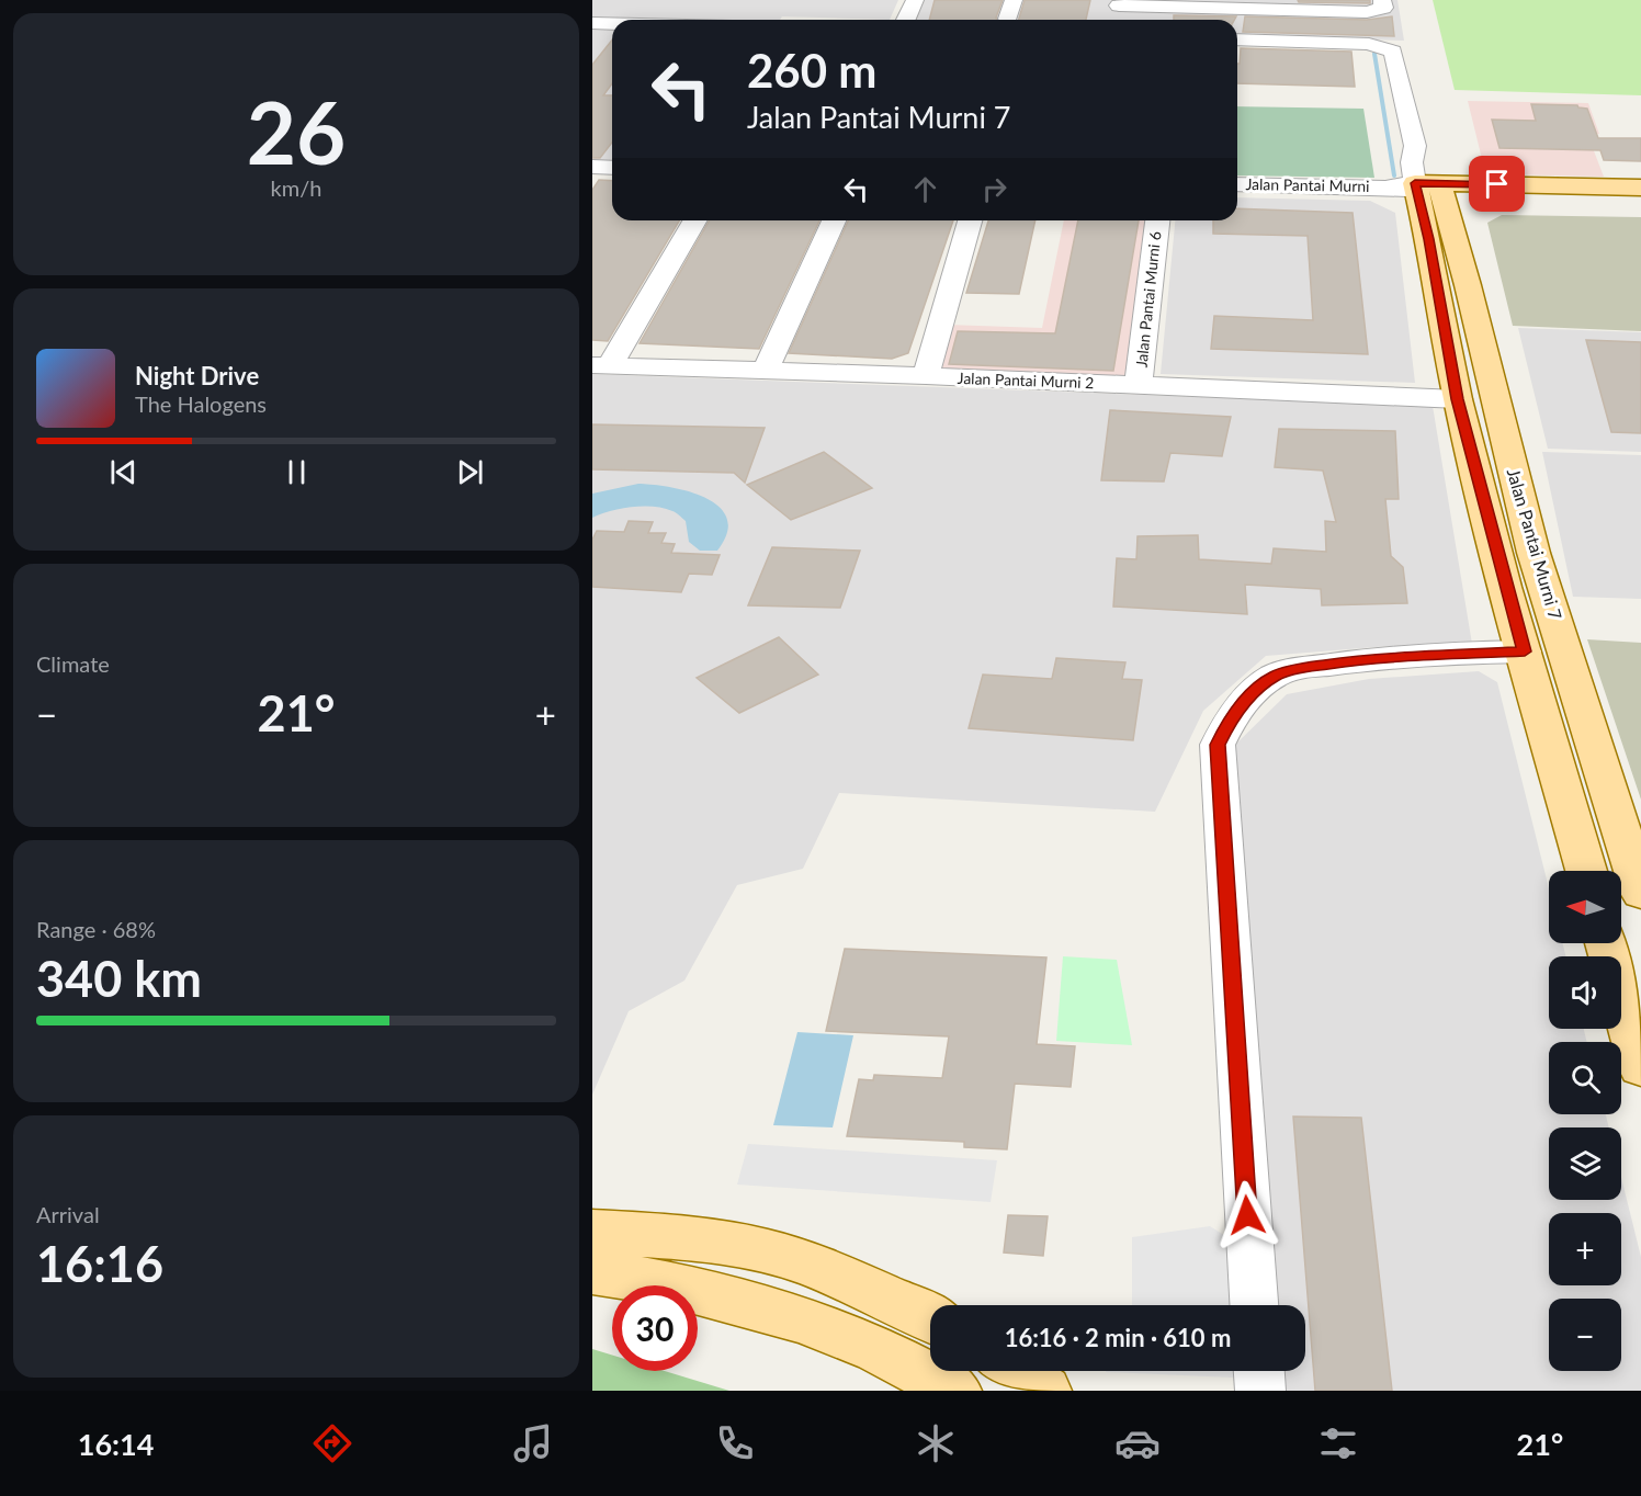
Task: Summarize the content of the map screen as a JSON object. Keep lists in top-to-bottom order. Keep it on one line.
{"streets":{"main road":["Jalan Pantai Murni 7"],"street":["Jalan Pantai Murni","Jalan Pantai Murni 6","Jalan Pantai Murni 2"]},"crossings":[["Jalan Pantai Murni","Jalan Pantai Murni 7"],["Jalan Pantai Murni 6","Jalan Pantai Murni 2"],["Jalan Pantai Murni 2","Jalan Pantai Murni 7"]],"north":"left","page":{"tile":[["26","km/h"],"Climate",["Range · 68%","340 km"],["Arrival","16:16"]],"turn":["260 m","Jalan Pantai Murni 7"],"song":["Night Drive","The Halogens"],"heat":["−","21°","+"],"map_buttons":["+","−"],"limit":"30","trip":"16:16 · 2 min · 610 m","tabs":["16:14","21°"]}}
